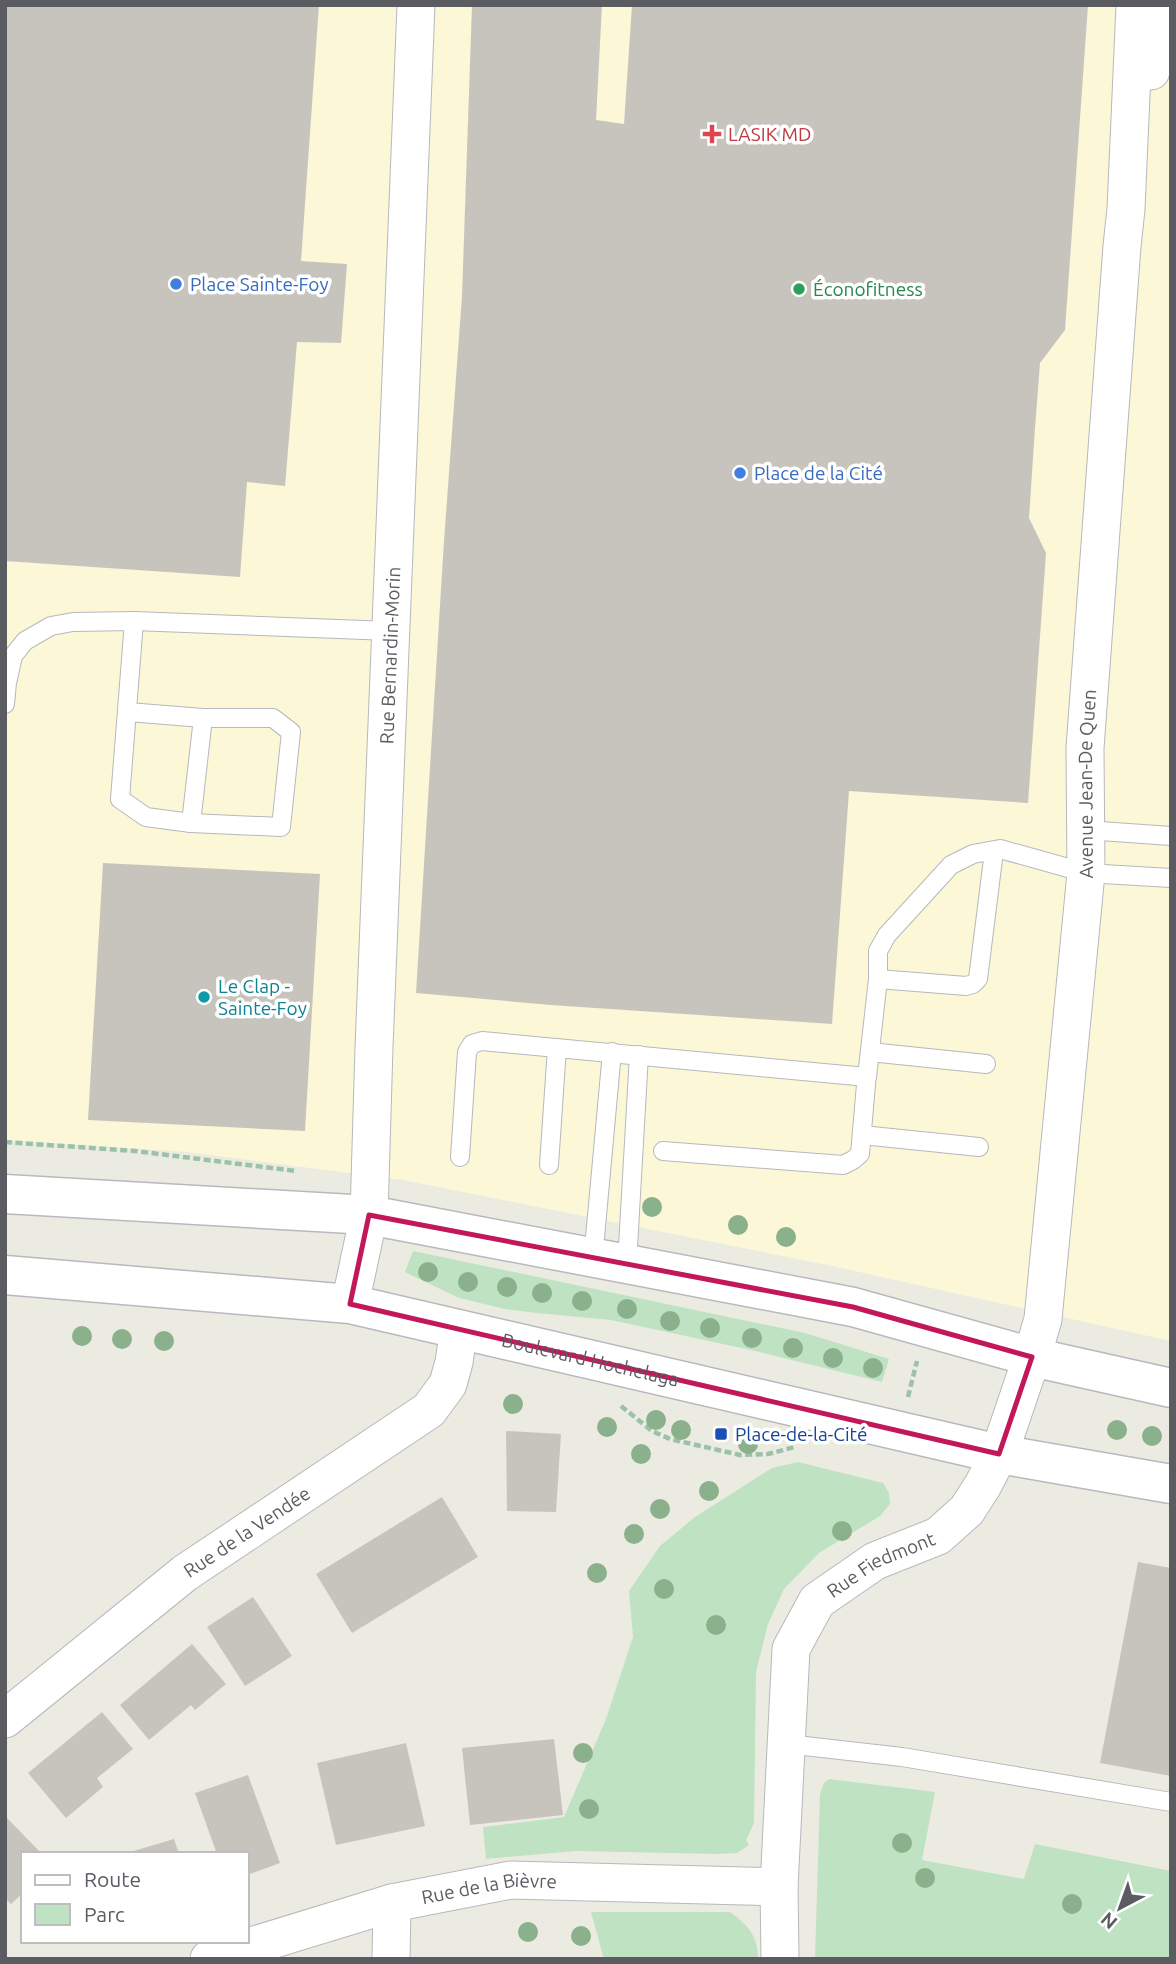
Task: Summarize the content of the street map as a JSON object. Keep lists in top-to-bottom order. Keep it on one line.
{"streets":{"main road":["Boulevard Hochelaga"],"street":["Rue Bernardin-Morin","Avenue Jean-De Quen","Rue de la Vendée","Rue Fiedmont","Rue de la Bièvre"]},"crossings":[["Rue Bernardin-Morin","Boulevard Hochelaga"],["Avenue Jean-De Quen","Rue Fiedmont"],["Boulevard Hochelaga","Rue de la Vendée"],["Boulevard Hochelaga","Rue Fiedmont"],["Rue Fiedmont","Rue de la Bièvre"]],"places":{"health":["LASIK MD"],"other":["Place Sainte-Foy","Éconofitness","Place de la Cité","Le Clap - Sainte-Foy"],"transit":["Place-de-la-Cité"]},"legend":["Route","Parc"],"north":"bottom left"}
